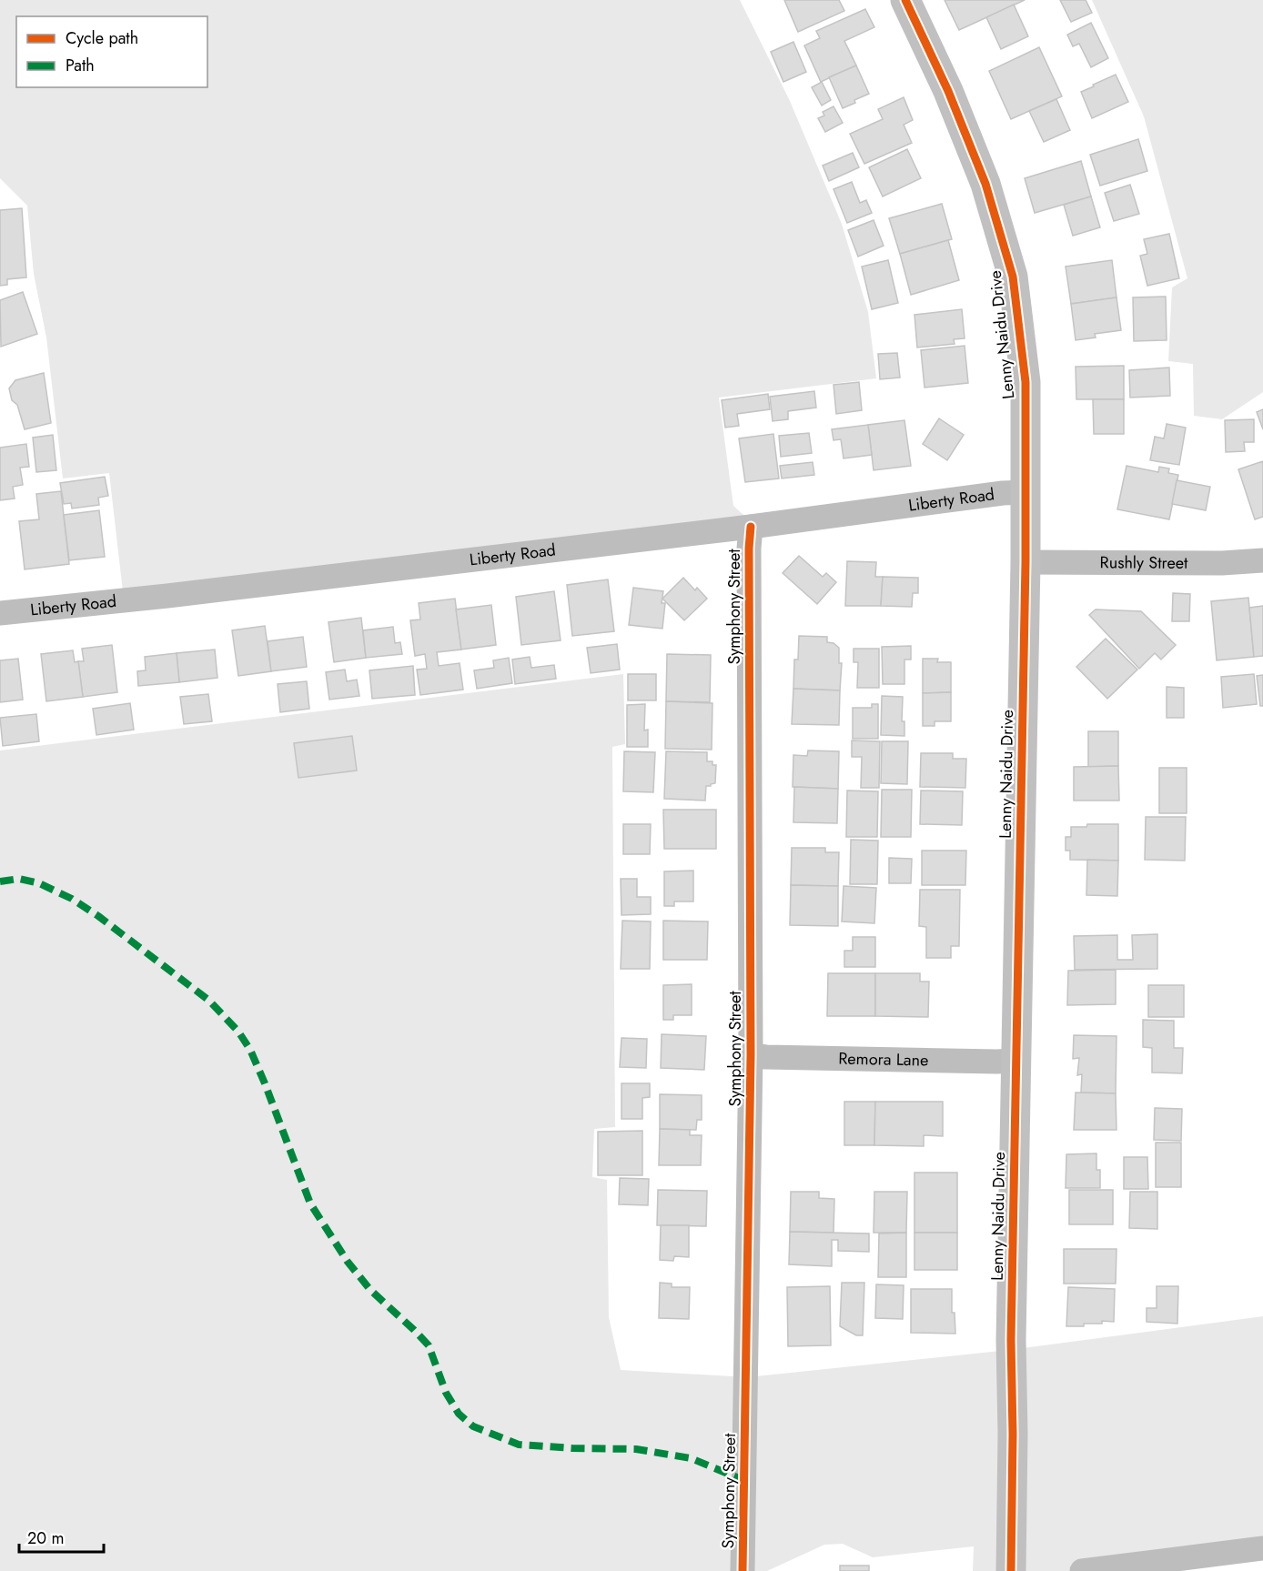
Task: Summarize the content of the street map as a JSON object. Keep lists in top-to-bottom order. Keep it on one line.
{"streets":{"street":["Lenny Naidu Drive","Liberty Road","Rushly Street","Symphony Street","Remora Lane"]},"crossings":[["Lenny Naidu Drive","Liberty Road"],["Lenny Naidu Drive","Rushly Street"],["Lenny Naidu Drive","Remora Lane"],["Liberty Road","Symphony Street"],["Symphony Street","Remora Lane"]],"legend":["Cycle path","Path"],"scale_bar":"20 m"}
